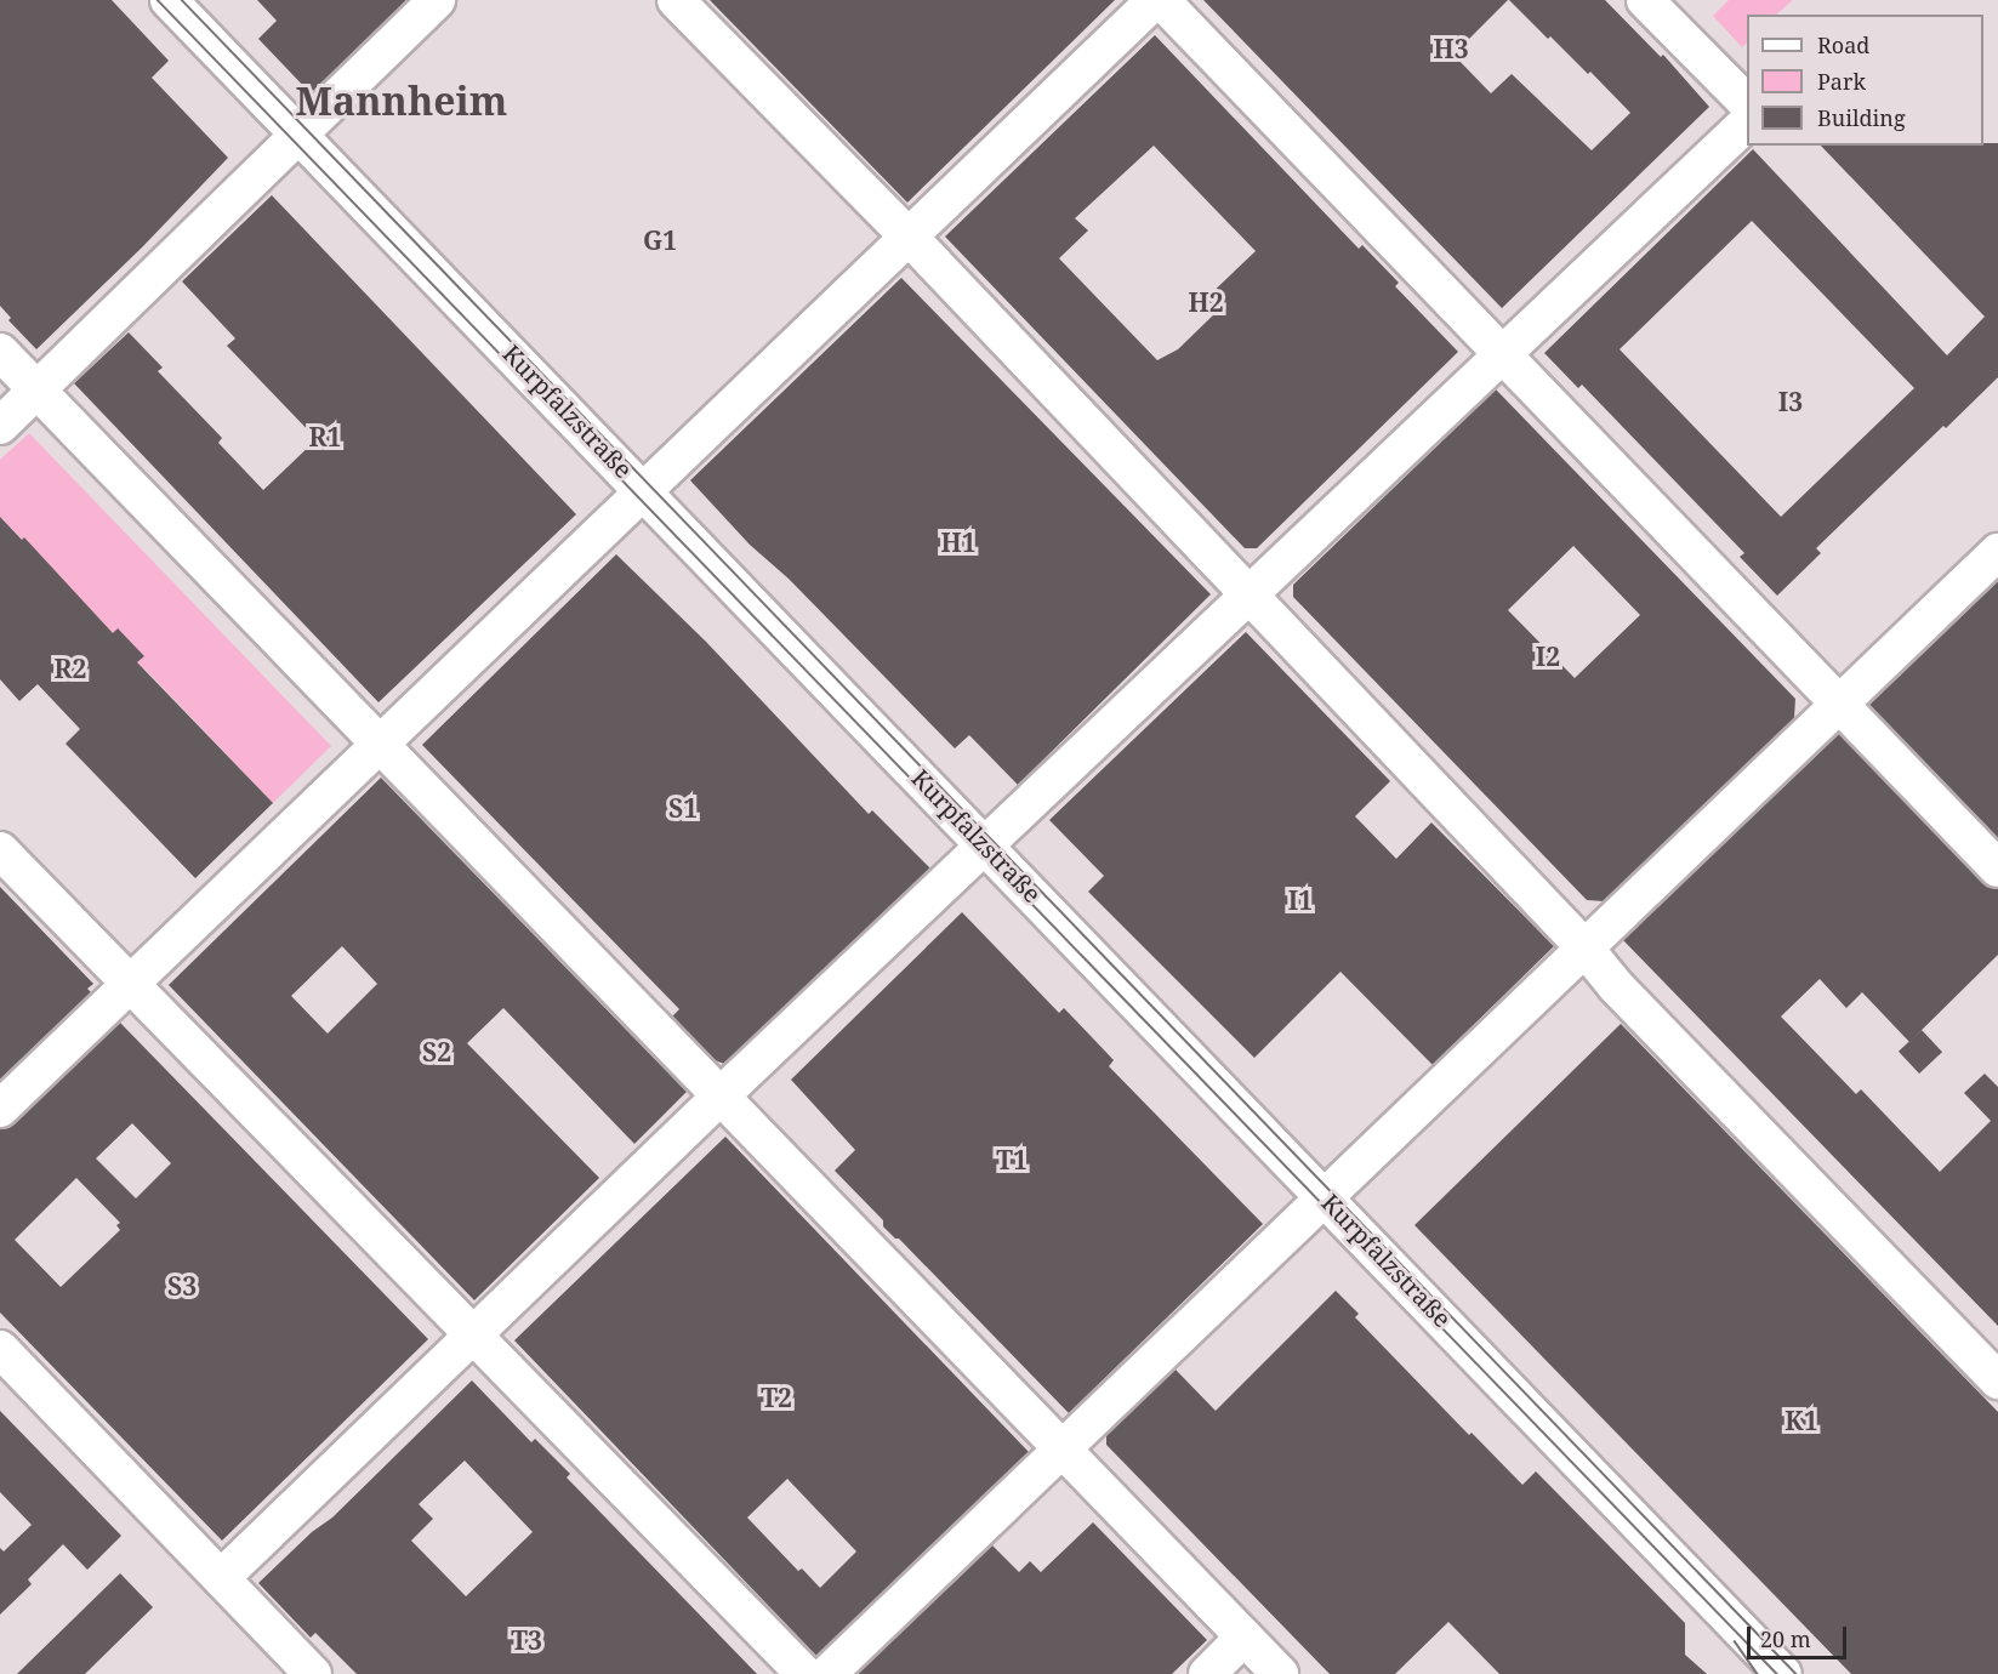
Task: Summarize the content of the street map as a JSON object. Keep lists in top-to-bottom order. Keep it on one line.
{"streets":{"street":["Kurpfalzstraße"]},"districts":["H3","Mannheim","G1","H2","I3","R1","H1","I2","R2","S1","I1","S2","T1","S3","T2","K1","T3"],"legend":["Road","Park","Building"],"scale_bar":"20 m"}
